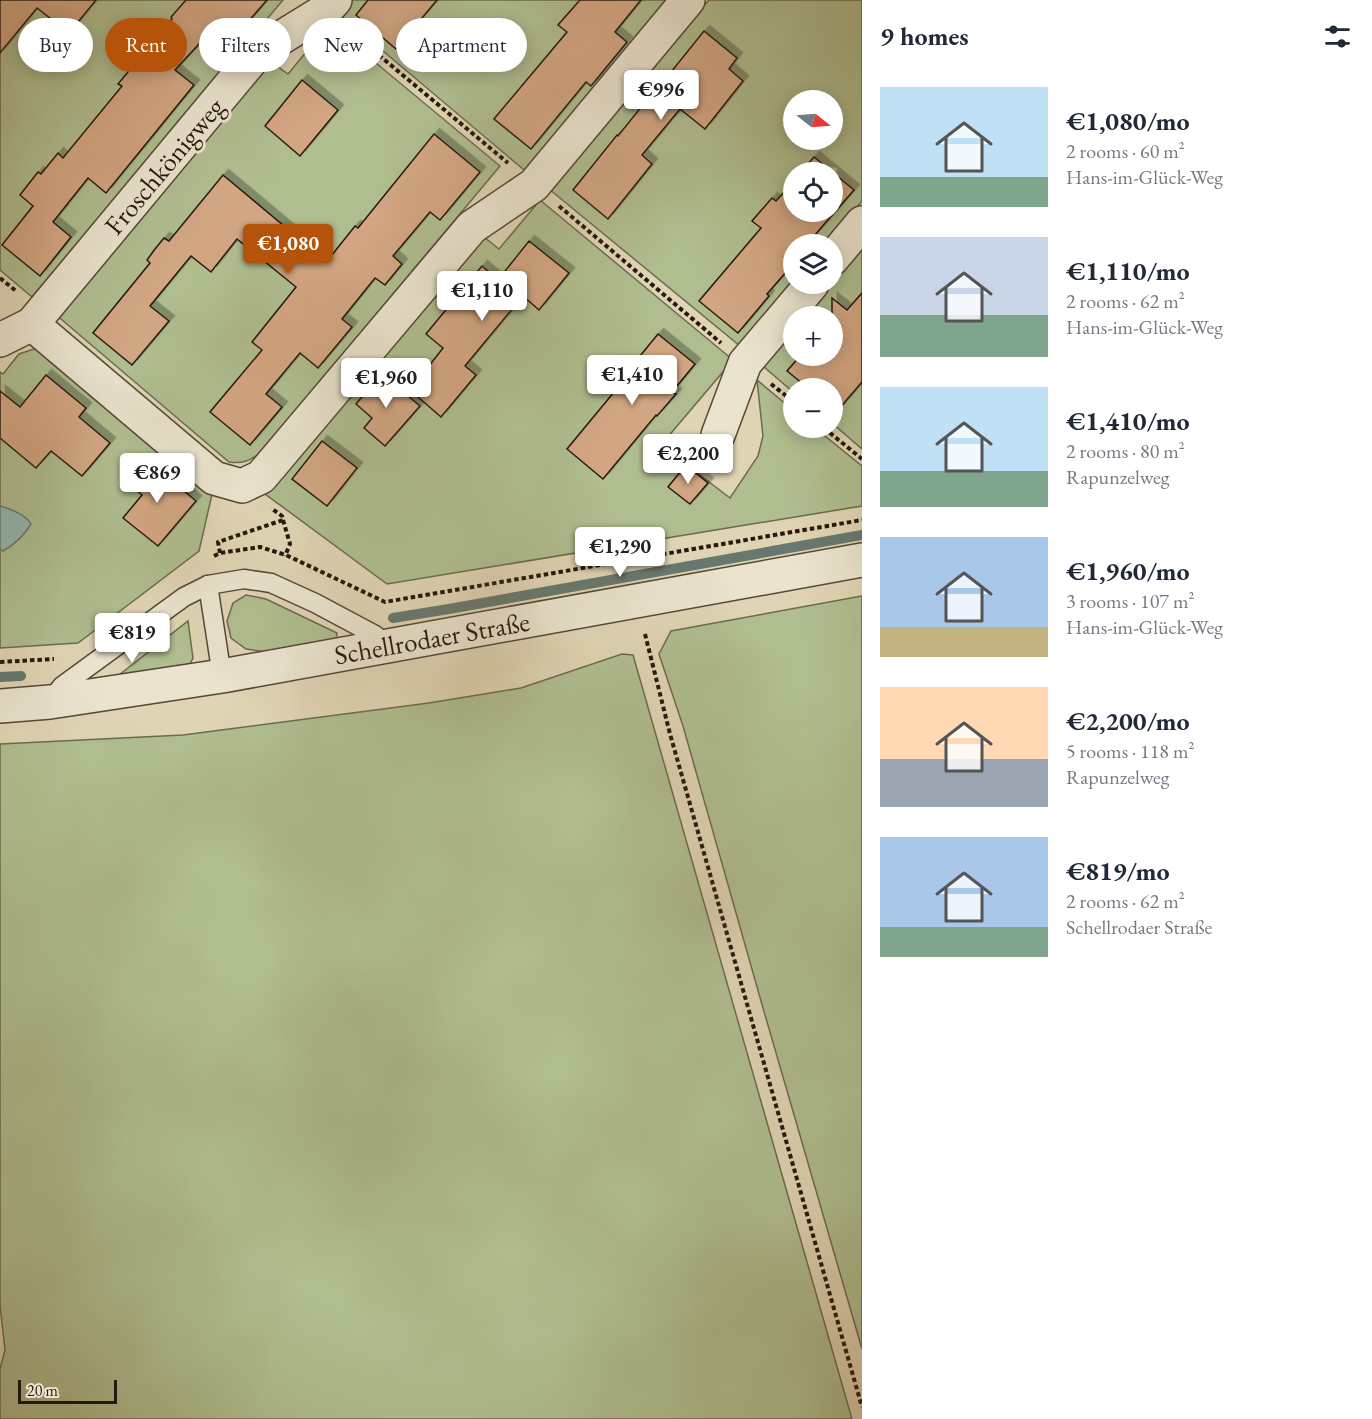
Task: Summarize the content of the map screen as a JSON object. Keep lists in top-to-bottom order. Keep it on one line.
{"streets":{"street":["Froschkönigweg","Schellrodaer Straße"]},"scale_bar":"20 m","north":"right","page":{"heading":"9 homes","chip":["Buy","Rent","Filters","New","Apartment"],"price":["€996","€1,080","€1,110","€1,410","€1,960","€2,200","€869","€1,290","€819"],"list":[{"name":"€1,080/mo","note":"2 rooms · 60 m² · Hans-im-Glück-Weg"},{"name":"€1,110/mo","note":"2 rooms · 62 m² · Hans-im-Glück-Weg"},{"name":"€1,410/mo","note":"2 rooms · 80 m² · Rapunzelweg"},{"name":"€1,960/mo","note":"3 rooms · 107 m² · Hans-im-Glück-Weg"},{"name":"€2,200/mo","note":"5 rooms · 118 m² · Rapunzelweg"},{"name":"€819/mo","note":"2 rooms · 62 m² · Schellrodaer Straße"}],"map_buttons":["+","−"],"scale":"20 m"}}
